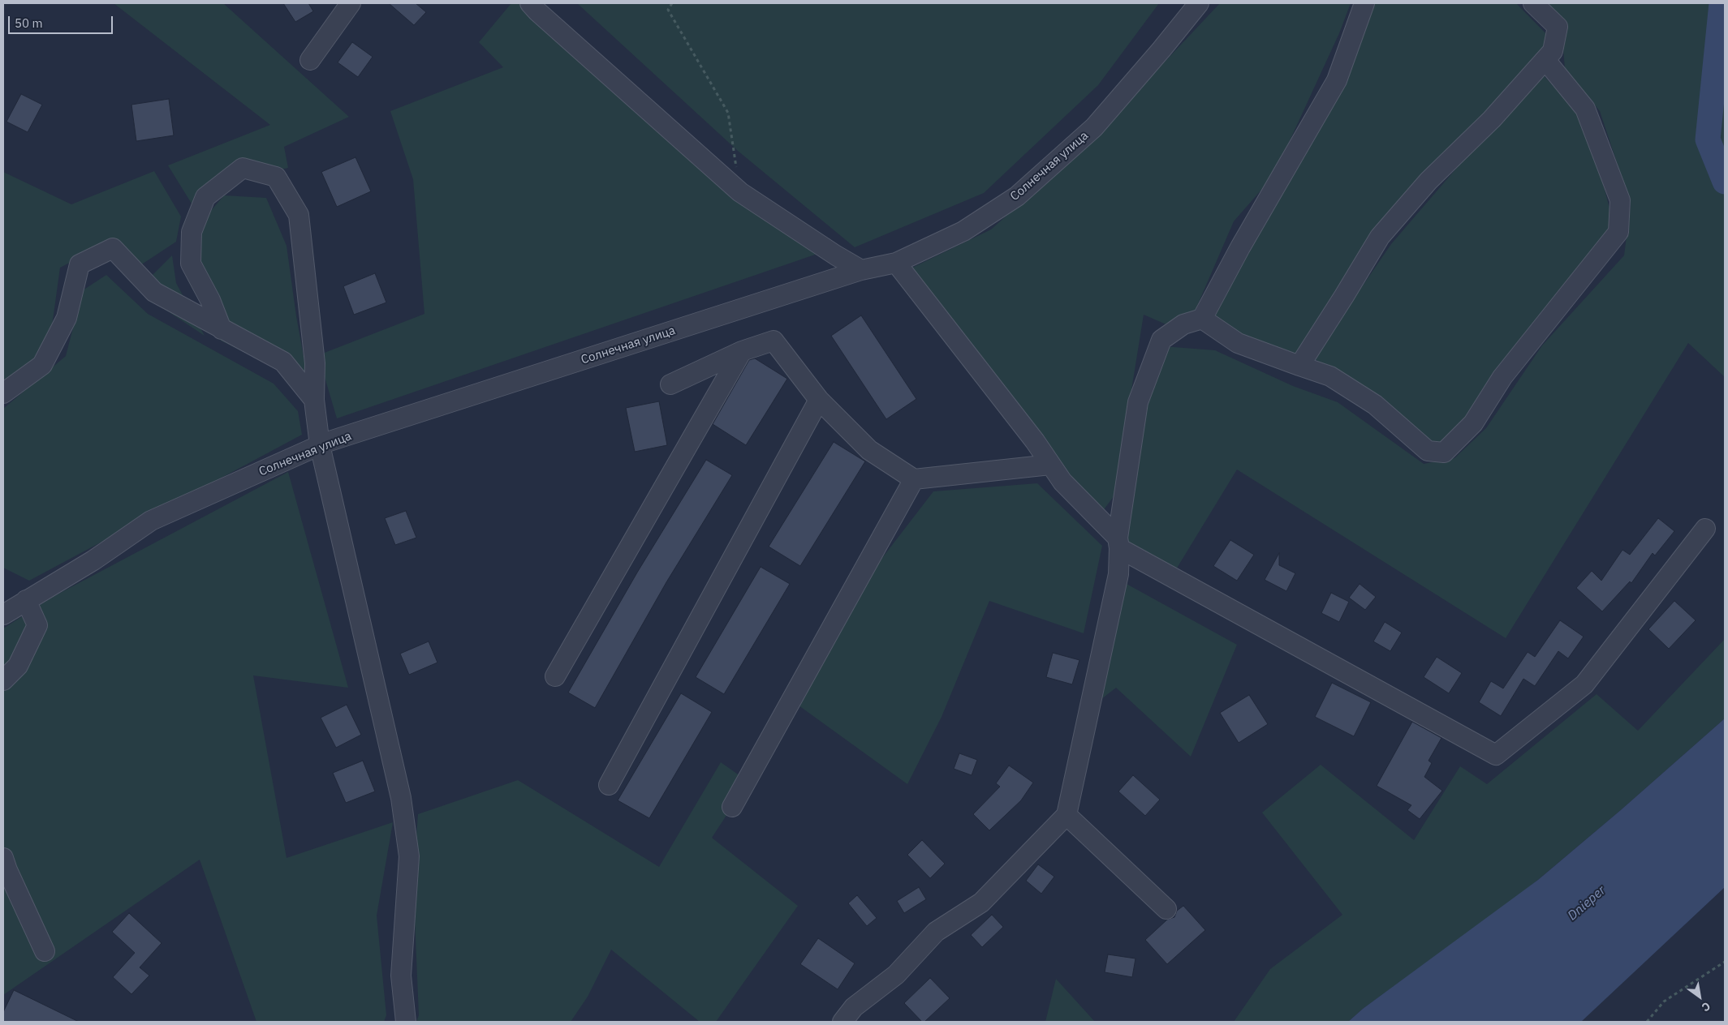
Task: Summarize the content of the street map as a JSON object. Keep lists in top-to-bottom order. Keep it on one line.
{"streets":{"street":["Солнечная улица"]},"water":["Dnieper"],"scale_bar":"50 m","north":"bottom right"}
